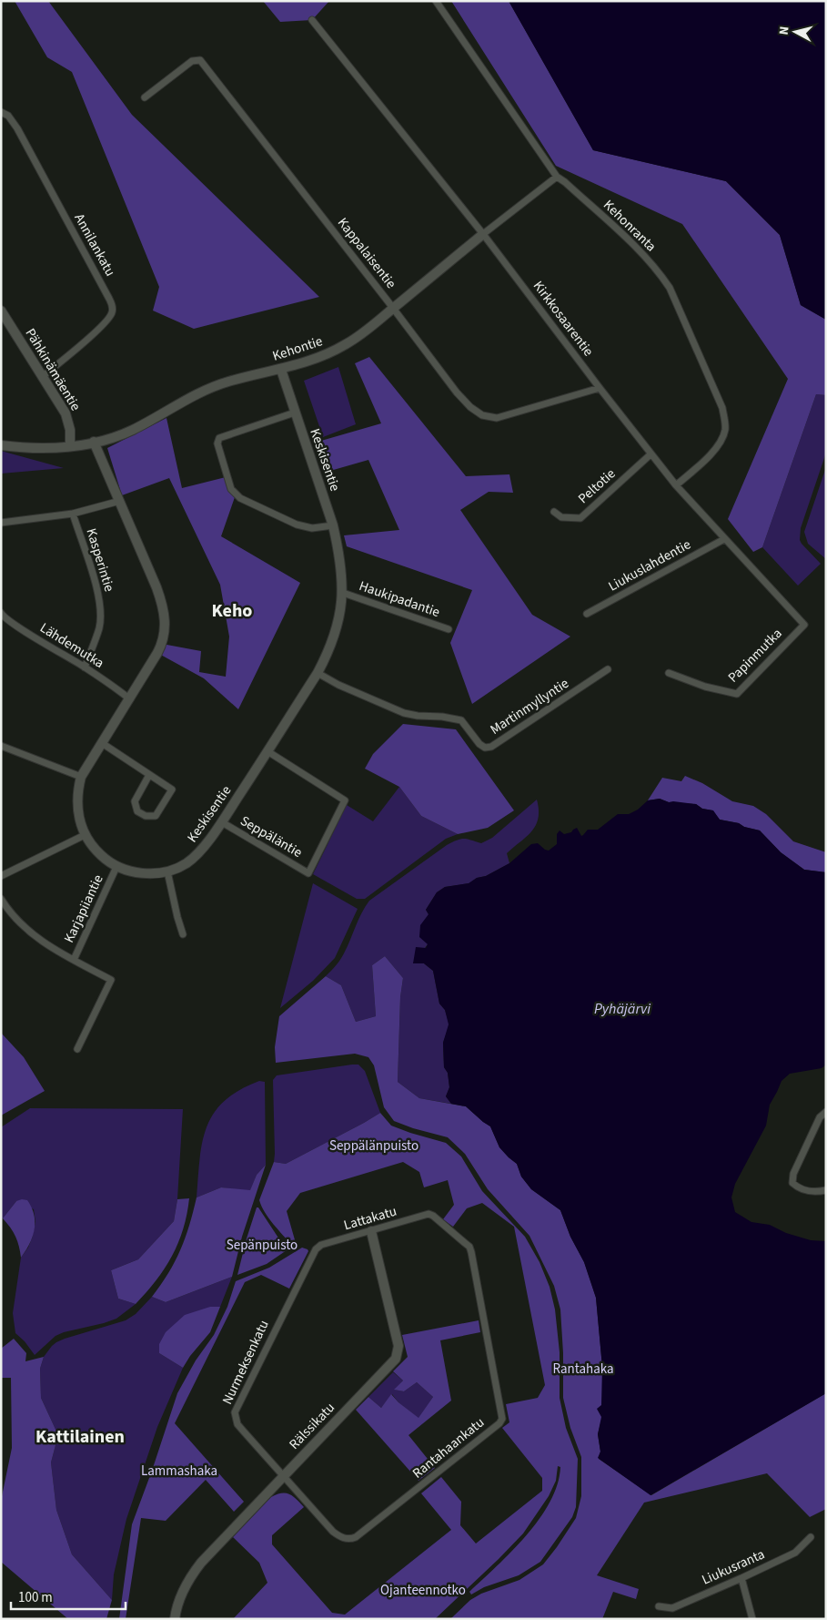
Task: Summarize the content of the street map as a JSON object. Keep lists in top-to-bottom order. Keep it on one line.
{"streets":{"street":["Kehonranta","Annilankatu","Kappalaisentie","Kirkkosaarentie","Kehontie","Pähkinämäentie","Keskisentie","Peltotie","Kasperintie","Liukuslahdentie","Haukipadantie","Lähdemutka","Papinmutka","Martinmyllyntie","Seppäläntie","Karjapiiantie","Lattakatu","Nurmeksenkatu","Rälssikatu","Rantahaankatu","Liukusranta"]},"crossings":[["Kehonranta","Kirkkosaarentie"],["Kehonranta","Kehontie"],["Annilankatu","Pähkinämäentie"],["Kappalaisentie","Kirkkosaarentie"],["Kappalaisentie","Kehontie"],["Kirkkosaarentie","Kehontie"],["Kirkkosaarentie","Peltotie"],["Kirkkosaarentie","Liukuslahdentie"],["Kirkkosaarentie","Papinmutka"],["Kehontie","Pähkinämäentie"],["Kehontie","Keskisentie"],["Keskisentie","Haukipadantie"],["Keskisentie","Lähdemutka"],["Keskisentie","Martinmyllyntie"],["Keskisentie","Seppäläntie"],["Keskisentie","Karjapiiantie"],["Kasperintie","Lähdemutka"],["Lattakatu","Nurmeksenkatu"],["Lattakatu","Rälssikatu"],["Lattakatu","Rantahaankatu"],["Nurmeksenkatu","Rälssikatu"],["Nurmeksenkatu","Rantahaankatu"],["Rälssikatu","Rantahaankatu"]],"districts":["Keho","Kattilainen"],"water":["Pyhäjärvi"],"parks":["Seppälänpuisto","Sepänpuisto","Rantahaka","Lammashaka","Ojanteennotko"],"scale_bar":"100 m","north":"left"}
